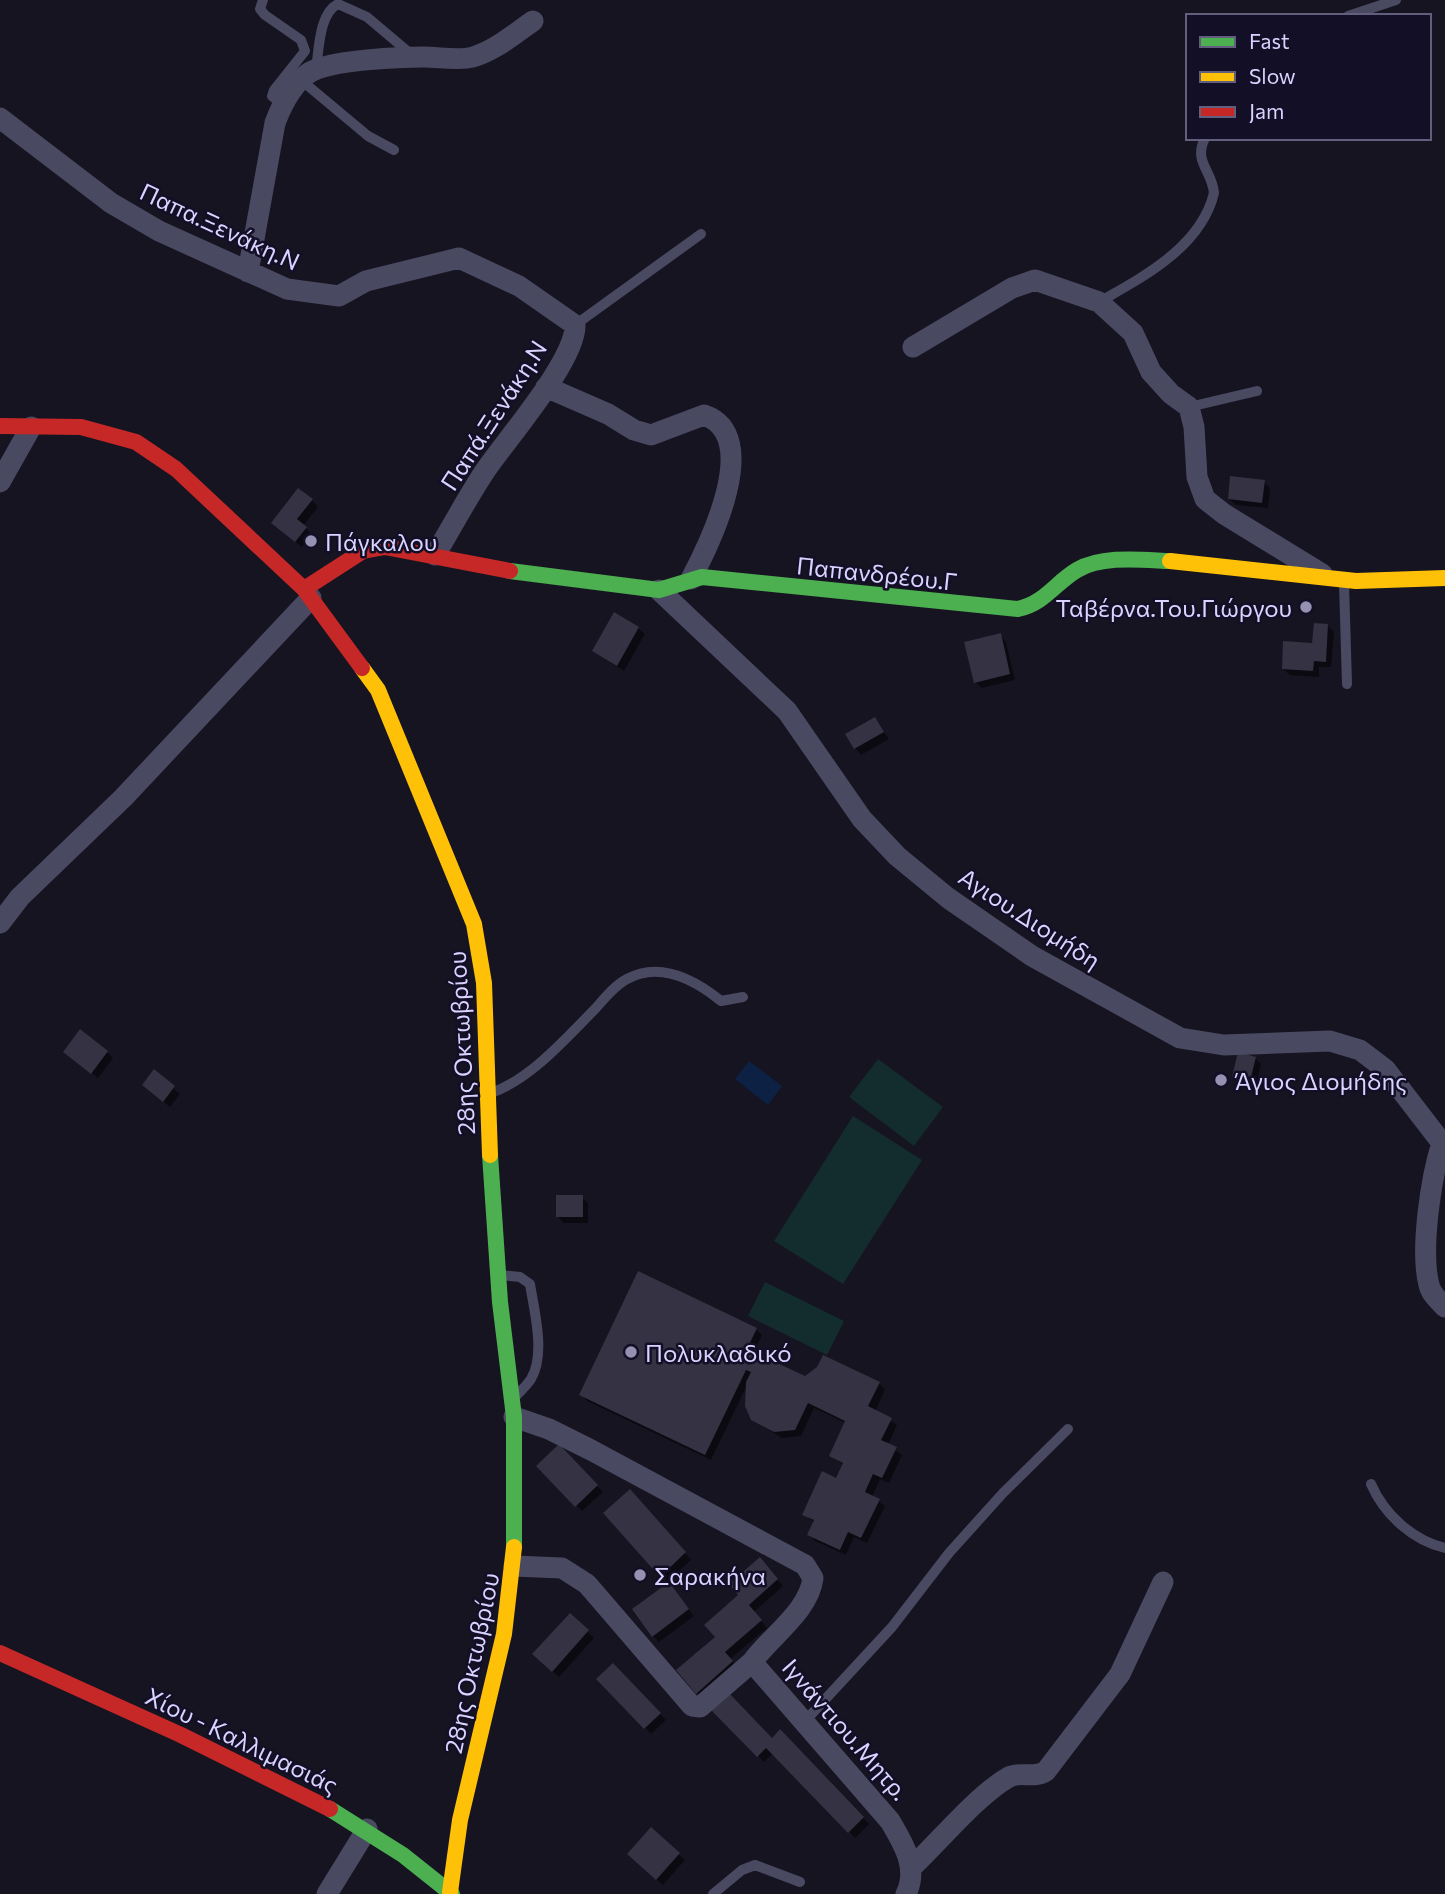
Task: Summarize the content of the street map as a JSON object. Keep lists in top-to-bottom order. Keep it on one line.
{"streets":{"main road":["Παπανδρέου.Γ","28ης Οκτωβρίου","Χίου - Καλλιμασιάς"],"street":["Παπα.Ξενάκη.Ν","Παπά.Ξενάκη.Ν","Αγιου.Διομήδη","Ιγνάντιου.Μητρ."]},"crossings":[["Παπα.Ξενάκη.Ν","Παπά.Ξενάκη.Ν"],["Παπά.Ξενάκη.Ν","Παπανδρέου.Γ"],["Παπανδρέου.Γ","Αγιου.Διομήδη"],["Παπανδρέου.Γ","28ης Οκτωβρίου"],["28ης Οκτωβρίου","Ιγνάντιου.Μητρ."],["28ης Οκτωβρίου","Χίου - Καλλιμασιάς"]],"places":["Πάγκαλου","Ταβέρνα.Του.Γιώργου","Άγιος Διομήδης","Πολυκλαδικό","Σαρακήνα"],"legend":["Fast","Slow","Jam"]}
